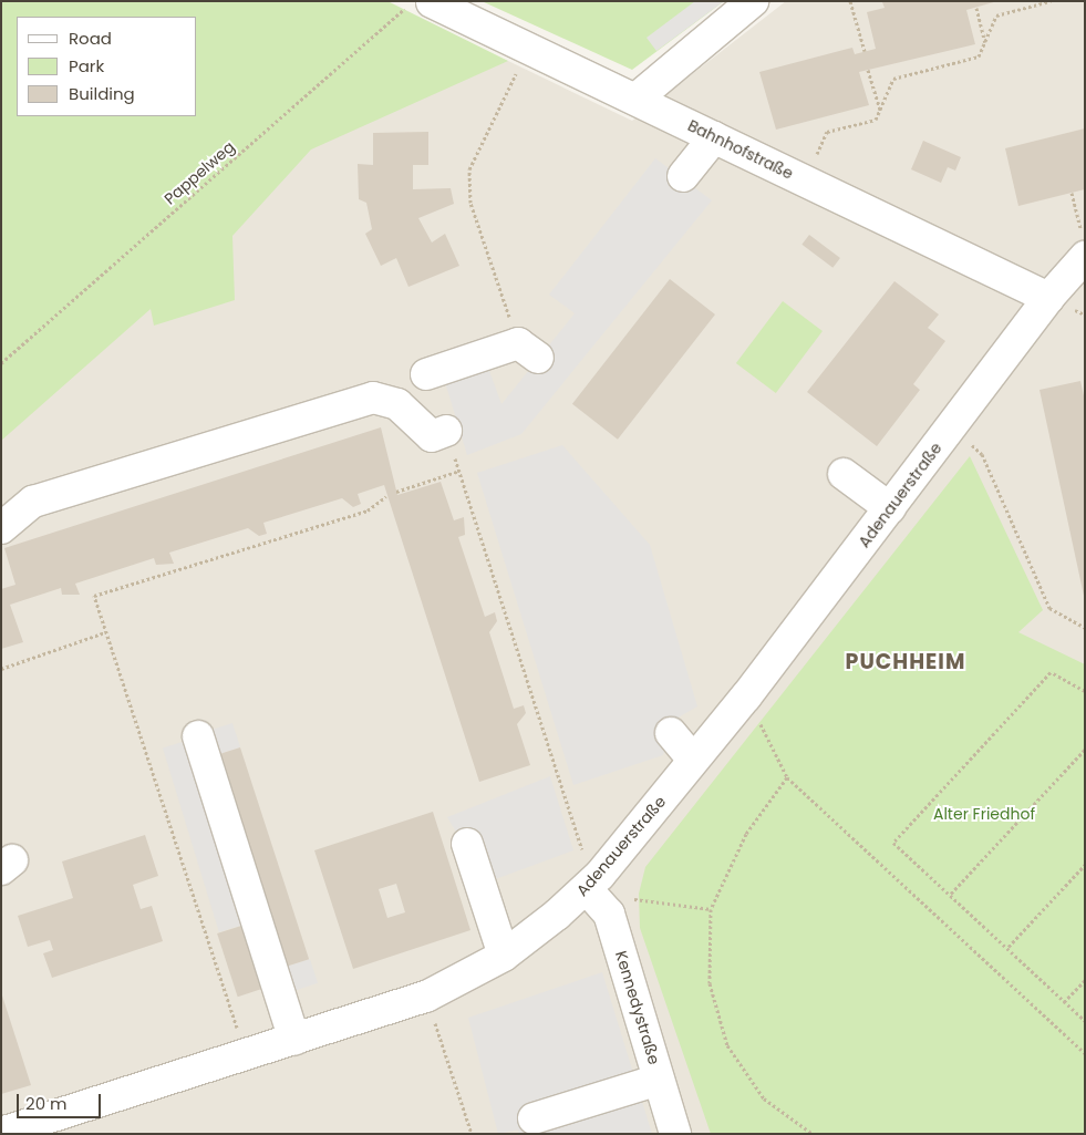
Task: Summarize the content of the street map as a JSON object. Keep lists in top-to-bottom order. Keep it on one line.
{"streets":{"street":["Bahnhofstraße","Adenauerstraße","Kennedystraße"],"path":["Pappelweg"]},"crossings":[["Bahnhofstraße","Pappelweg"],["Bahnhofstraße","Adenauerstraße"],["Adenauerstraße","Kennedystraße"]],"districts":["PUCHHEIM"],"parks":["Alter Friedhof"],"legend":["Road","Park","Building"],"scale_bar":"20 m"}
